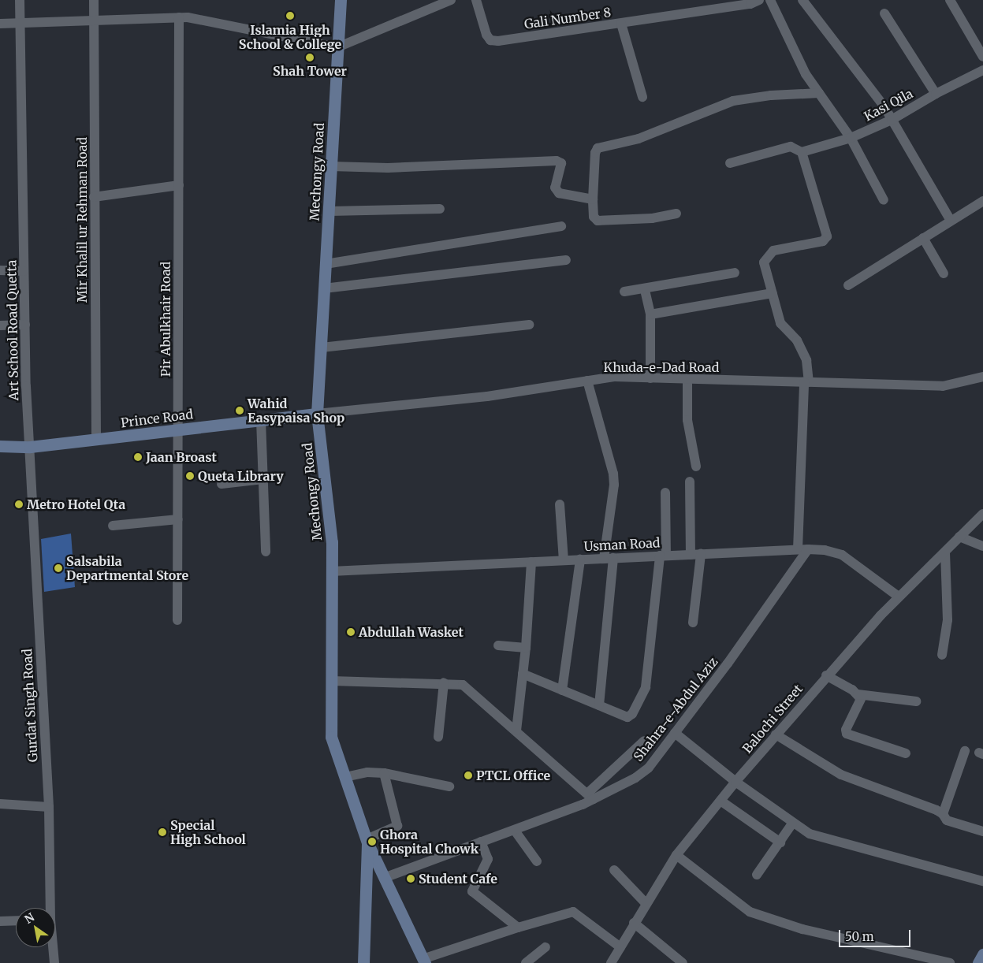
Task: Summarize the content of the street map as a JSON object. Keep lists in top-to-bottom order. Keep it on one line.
{"streets":{"street":["Gali Number 8","Kasi Qila","Mechongy Road","Mir Khalil ur Rehman Road","Pir Abulkhair Road","Art School Road Quetta","Khuda-e-Dad Road","Prince Road","Usman Road","Gurdat Singh Road","Shahra-e-Abdul Aziz","Balochi Street"]},"crossings":[["Mechongy Road","Khuda-e-Dad Road"],["Mechongy Road","Prince Road"],["Mechongy Road","Usman Road"],["Mechongy Road","Shahra-e-Abdul Aziz"],["Mir Khalil ur Rehman Road","Prince Road"],["Pir Abulkhair Road","Prince Road"],["Art School Road Quetta","Prince Road"],["Art School Road Quetta","Gurdat Singh Road"],["Khuda-e-Dad Road","Prince Road"],["Prince Road","Gurdat Singh Road"],["Usman Road","Shahra-e-Abdul Aziz"],["Usman Road","Balochi Street"]],"places":["Islamia High School & College","Shah Tower","Wahid Easypaisa Shop","Jaan Broast","Queta Library","Metro Hotel Qta","Salsabila Departmental Store","Abdullah Wasket","PTCL Office","Special High School","Ghora Hospital Chowk","Student Cafe"],"scale_bar":"50 m","north":"top left"}
